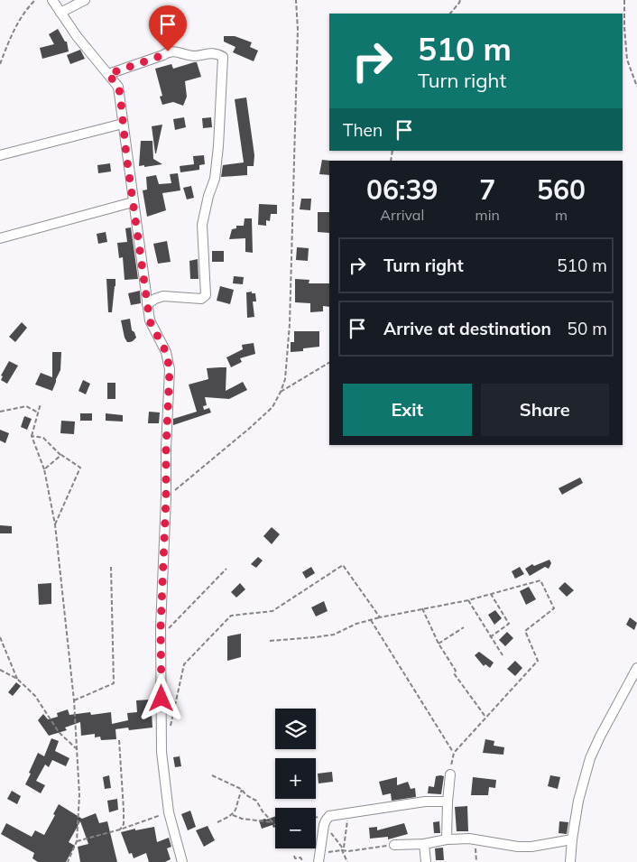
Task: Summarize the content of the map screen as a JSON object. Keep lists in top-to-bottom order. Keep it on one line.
{"page":{"turn":["510 m","Turn right"],"then":"Then","eta":["06:39","Arrival","7","min","560","m"],"list":[{"name":"Turn right","value":"510 m"},{"name":"Arrive at destination","value":"50 m"}],"buttons":["Exit","Share"],"map_buttons":["+","−"]}}
